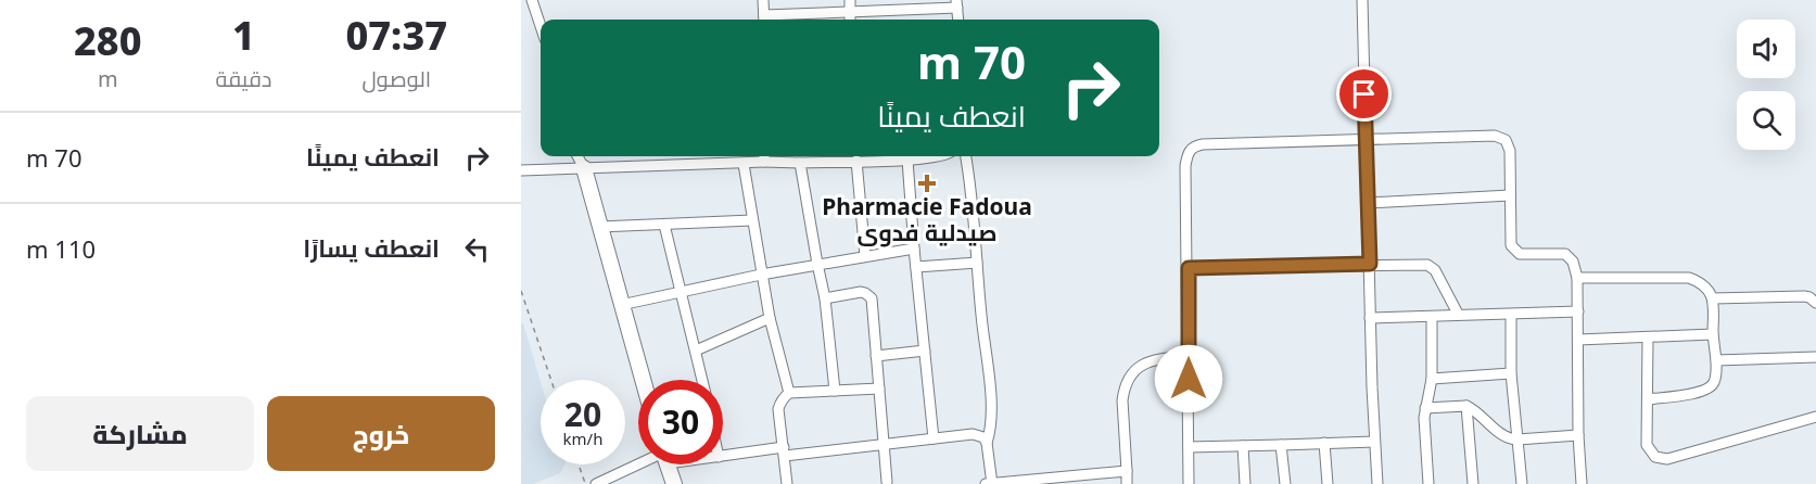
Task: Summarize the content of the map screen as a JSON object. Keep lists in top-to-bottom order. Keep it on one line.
{"places":{"health":["Pharmacie Fadoua صيدلية فدوى"]},"page":{"eta":["07:37","الوصول","1","دقيقة","280","m"],"turn":["70 m","انعطف يمينًا"],"list":[{"name":"انعطف يمينًا","value":"70 m"},{"name":"انعطف يسارًا","value":"110 m"}],"speed":"20 km/h","limit":"30","buttons":["خروج","مشاركة"]}}
